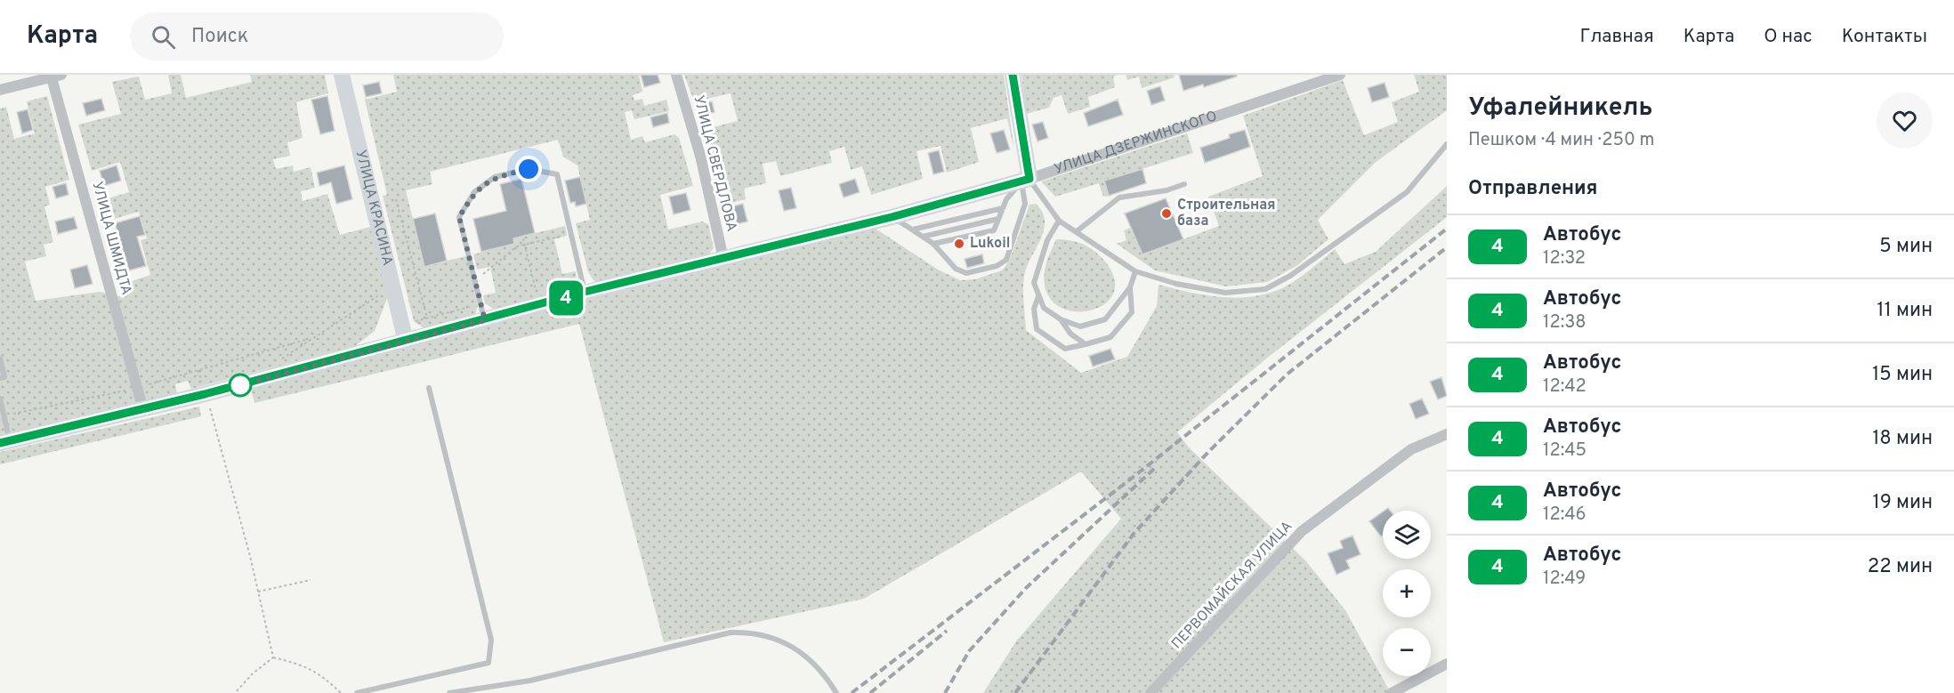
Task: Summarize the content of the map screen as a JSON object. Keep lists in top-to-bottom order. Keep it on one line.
{"streets":{"main road":["УЛИЦА ДЗЕРЖИНСКОГО","УЛИЦА КРАСИНА"],"street":["УЛИЦА СВЕРДЛОВА","УЛИЦА ШМИДТА","ПЕРВОМАЙСКАЯ УЛИЦА"]},"crossings":[["УЛИЦА ДЗЕРЖИНСКОГО","УЛИЦА СВЕРДЛОВА"],["УЛИЦА ДЗЕРЖИНСКОГО","УЛИЦА КРАСИНА"],["УЛИЦА ДЗЕРЖИНСКОГО","УЛИЦА ШМИДТА"]],"places":["Строительная база","Lukoil"],"lines":["bus line 4"],"page":{"header":"Карта","search":"Поиск","nav":["Главная","Карта","О нас","Контакты"],"on_map":"4","heading":[["Уфалейникель","Пешком · 4 мин · 250 m"],"Отправления"],"list":[{"mark":"4","name":"Автобус","note":"12:32","value":"5 мин"},{"mark":"4","name":"Автобус","note":"12:38","value":"11 мин"},{"mark":"4","name":"Автобус","note":"12:42","value":"15 мин"},{"mark":"4","name":"Автобус","note":"12:45","value":"18 мин"},{"mark":"4","name":"Автобус","note":"12:46","value":"19 мин"},{"mark":"4","name":"Автобус","note":"12:49","value":"22 мин"}],"map_buttons":["+","−"]}}
